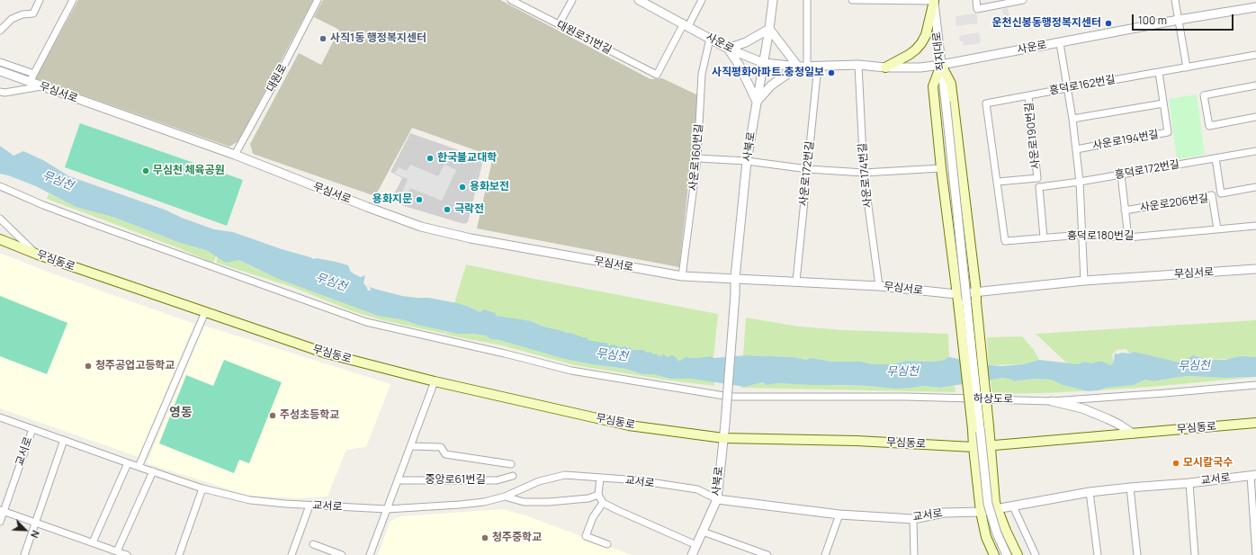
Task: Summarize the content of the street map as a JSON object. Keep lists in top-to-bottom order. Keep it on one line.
{"streets":{"main road":["무심동로"],"street":["대원로31번길","사운로","직지대로","대원로","흥덕로162번길","무심서로","사운로190번길","사운로194번길","사북로","사운로160번길","흥덕로172번길","사운로172번길","사운로174번길","사운로206번길","흥덕로180번길","하상도로","교서로","중앙로61번길"]},"crossings":[["대원로31번길","사운로"],["사운로","직지대로"],["사운로","사북로"],["사운로","사운로160번길"],["사운로","사운로172번길"],["사운로","사운로174번길"],["대원로","무심서로"],["흥덕로162번길","사운로190번길"],["흥덕로162번길","사운로194번길"],["흥덕로162번길","흥덕로180번길"],["무심서로","사북로"],["무심서로","사운로160번길"],["무심서로","사운로172번길"],["무심서로","사운로174번길"],["사운로190번길","흥덕로180번길"],["사북로","무심동로"],["사북로","교서로"],["흥덕로172번길","사운로206번길"],["흥덕로172번길","흥덕로180번길"],["사운로206번길","흥덕로180번길"]],"districts":["영동"],"water":["무심천"],"places":["운천신봉동행정복지센터","사직1동 행정복지센터","사직평화아파트.충청일보","한국불교대학","무심천 체육공원","용화보전","용화지문","극락전","청주공업고등학교","주성초등학교","모시칼국수","청주중학교"],"scale_bar":"100 m","north":"bottom right"}
